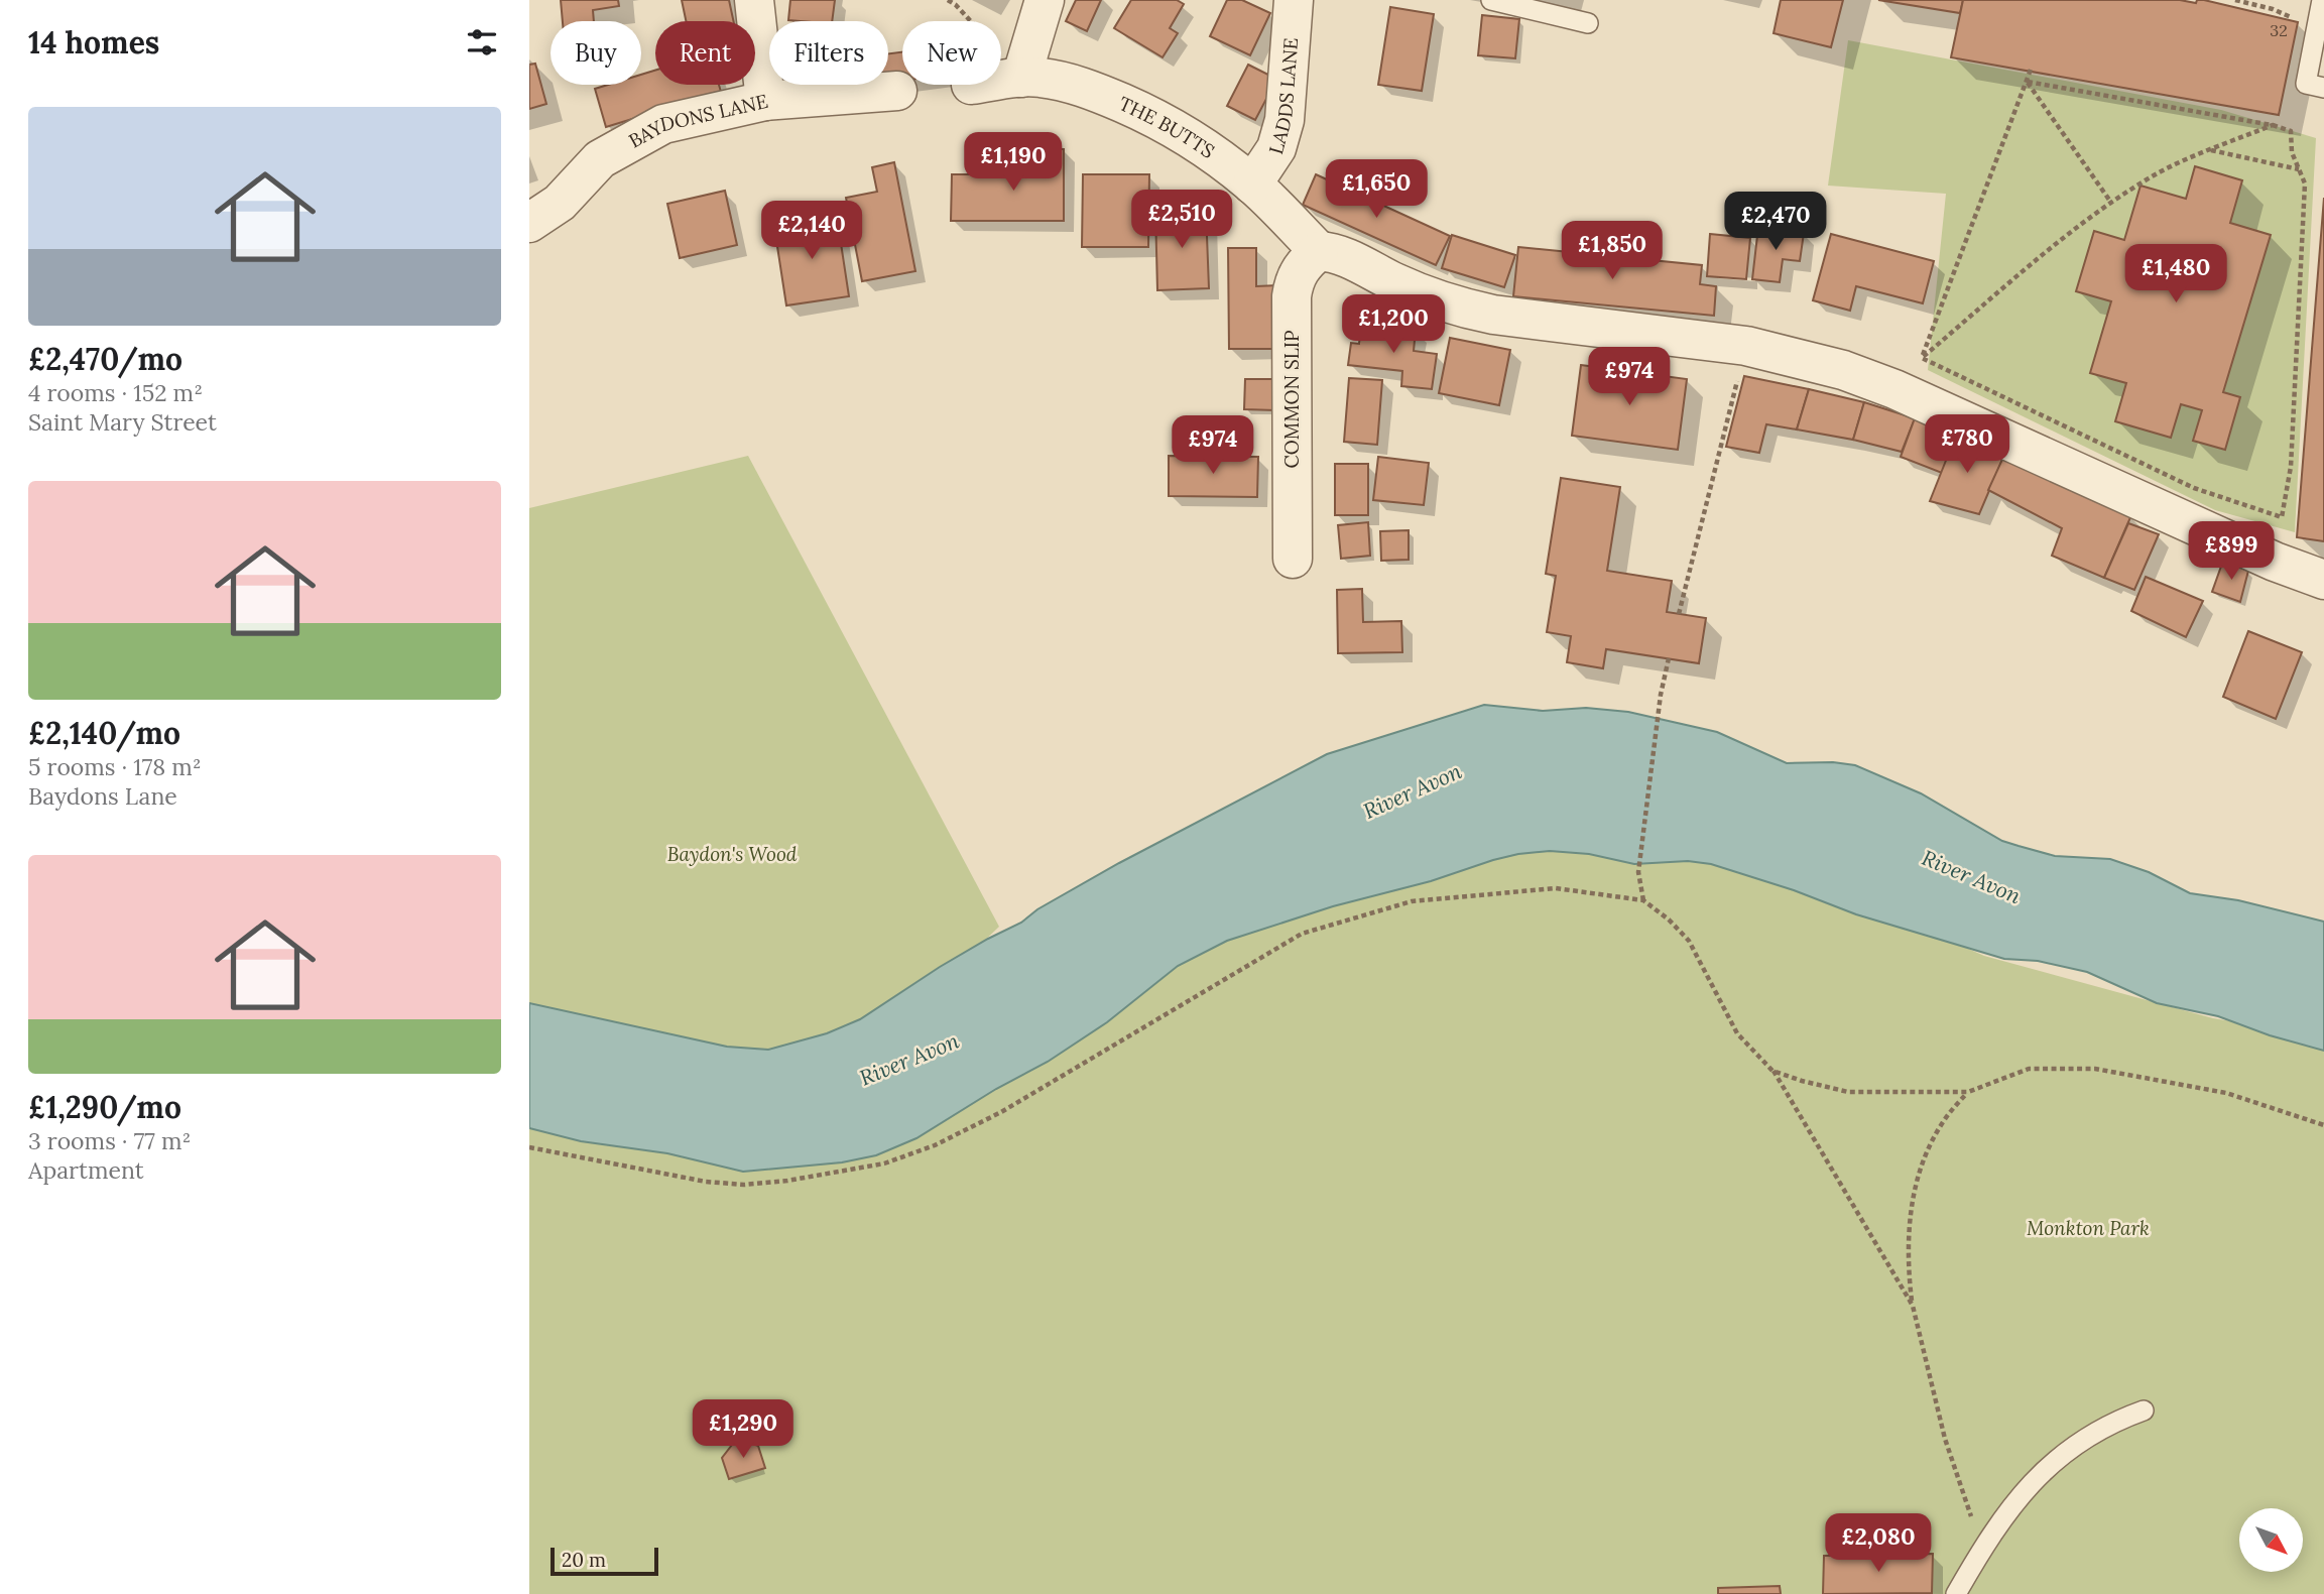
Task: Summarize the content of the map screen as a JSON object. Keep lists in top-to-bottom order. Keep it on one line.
{"streets":{"street":["LADDS LANE","BAYDONS LANE","THE BUTTS","COMMON SLIP"]},"crossings":[["LADDS LANE","THE BUTTS"],["THE BUTTS","COMMON SLIP"]],"water":["River Avon"],"parks":["Baydon's Wood","Monkton Park"],"house_numbers":["32"],"scale_bar":"20 m","north":"bottom right","page":{"heading":"14 homes","chip":["Buy","Rent","Filters","New"],"list":[{"name":"£2,470/mo","note":"4 rooms · 152 m² · Saint Mary Street"},{"name":"£2,140/mo","note":"5 rooms · 178 m² · Baydons Lane"},{"name":"£1,290/mo","note":"3 rooms · 77 m² · Apartment"}],"price":["£1,190","£1,650","£2,510","£2,470","£2,140","£1,850","£1,480","£1,200","£974","£780","£974","£899","£1,290","£2,080"],"scale":"20 m"}}
